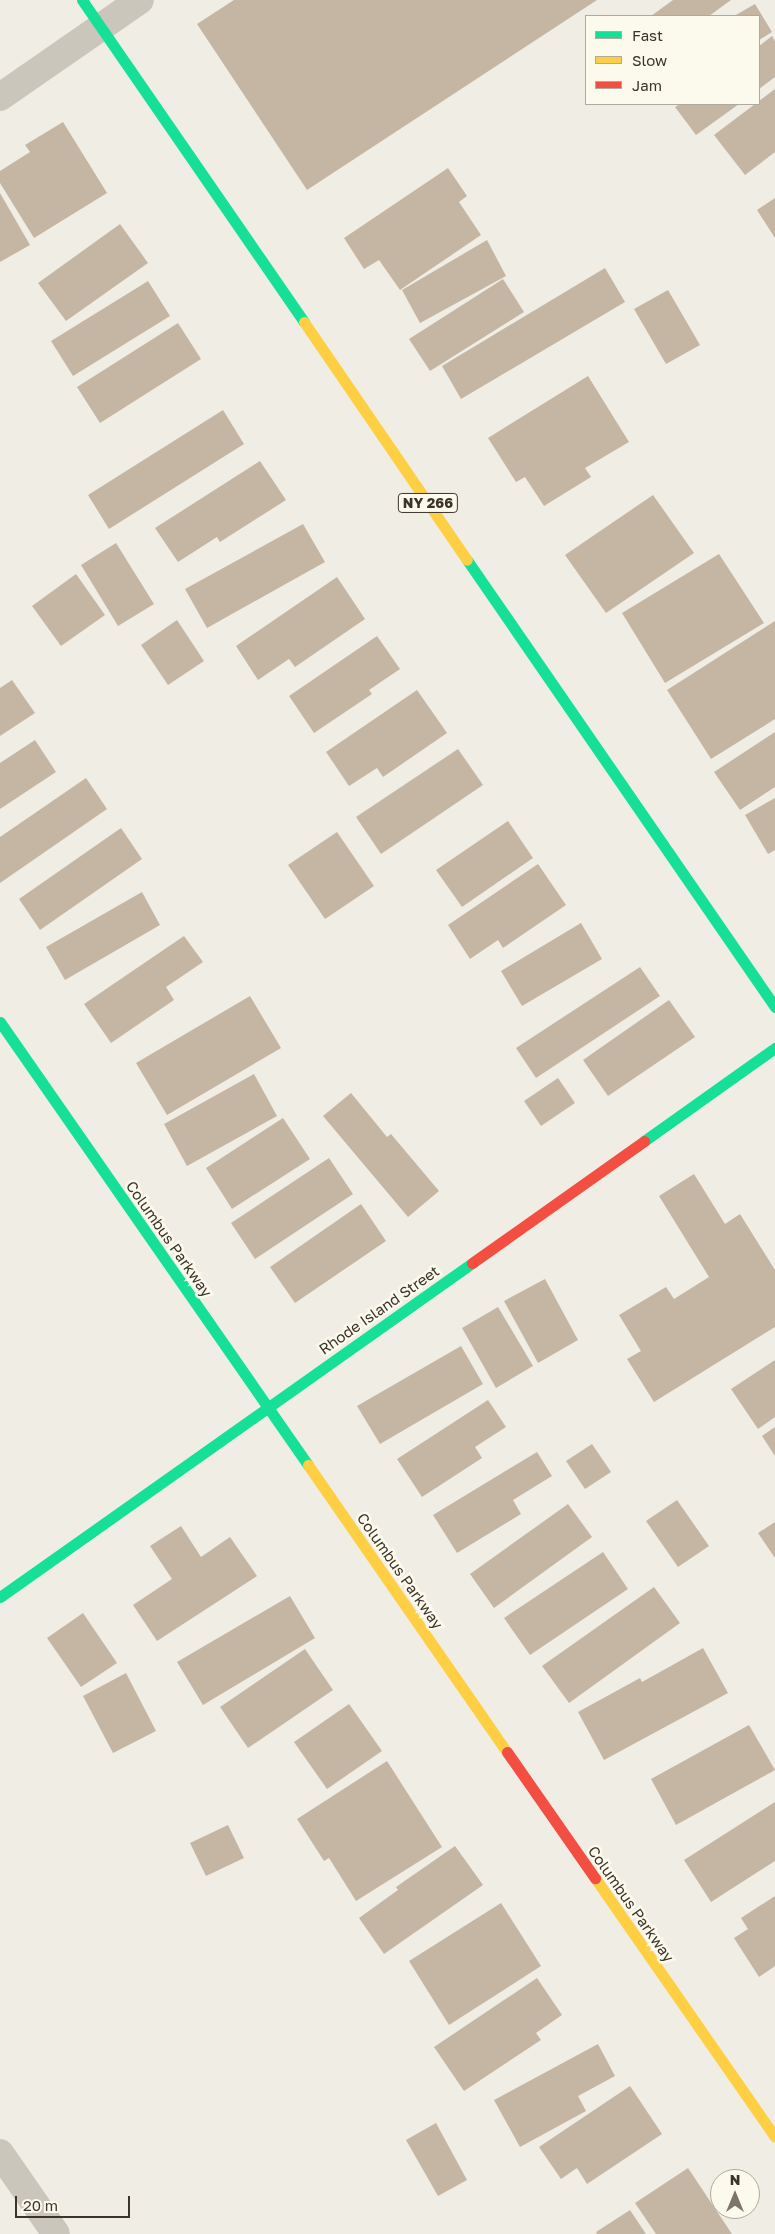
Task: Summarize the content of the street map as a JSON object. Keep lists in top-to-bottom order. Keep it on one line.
{"streets":{"street":["NY 266","Columbus Parkway","Rhode Island Street"]},"crossings":[["Columbus Parkway","Rhode Island Street"]],"legend":["Fast","Slow","Jam"],"scale_bar":"20 m","north":"top"}
